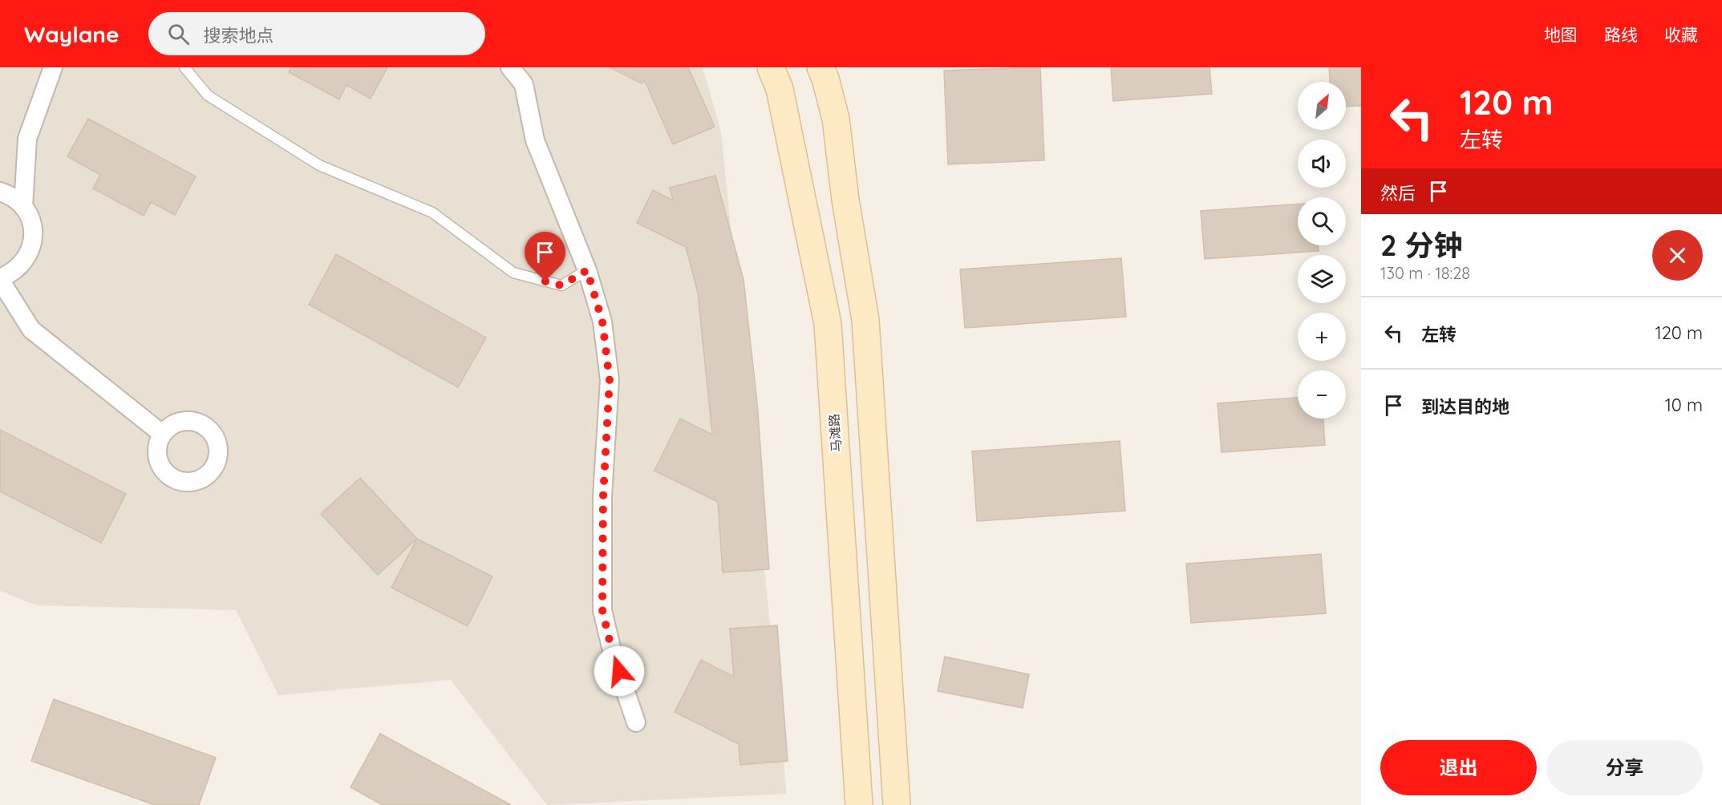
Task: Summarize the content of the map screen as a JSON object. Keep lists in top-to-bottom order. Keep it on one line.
{"streets":{"main road":["马滩路"]},"north":"top right","page":{"header":"Waylane","search":"搜索地点","nav":["地图","路线","收藏"],"turn":["120 m","左转"],"map_buttons":["+","−"],"then":"然后","heading":["2 分钟","130 m · 18:28"],"list":[{"name":"左转","value":"120 m"},{"name":"到达目的地","value":"10 m"}],"buttons":["退出","分享"]}}
